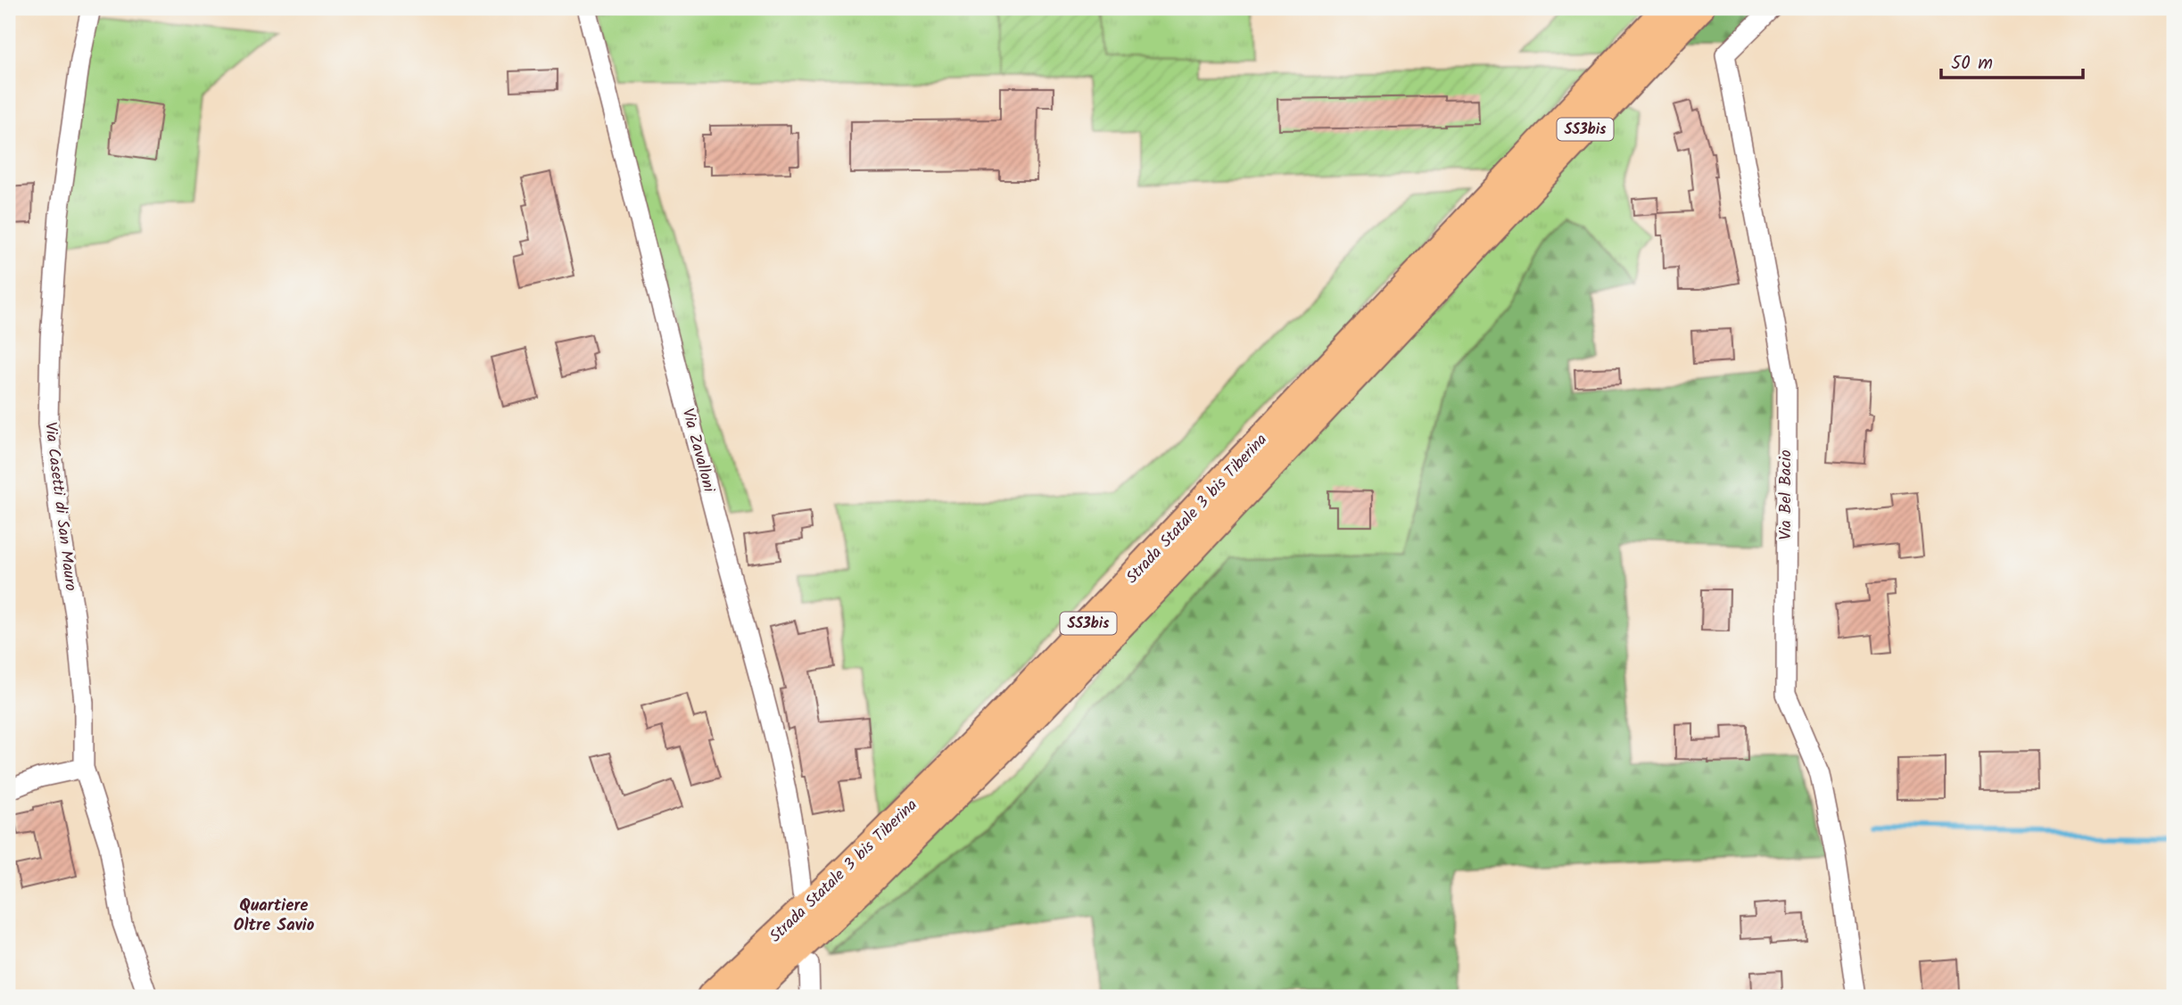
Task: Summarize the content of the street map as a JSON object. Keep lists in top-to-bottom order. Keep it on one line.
{"streets":{"highway":["SS3bis","Strada Statale 3 bis Tiberina"],"street":["Via Zavalloni","Via Bel Bacio","Via Casetti di San Mauro"]},"districts":["Quartiere Oltre Savio"],"scale_bar":"50 m"}
